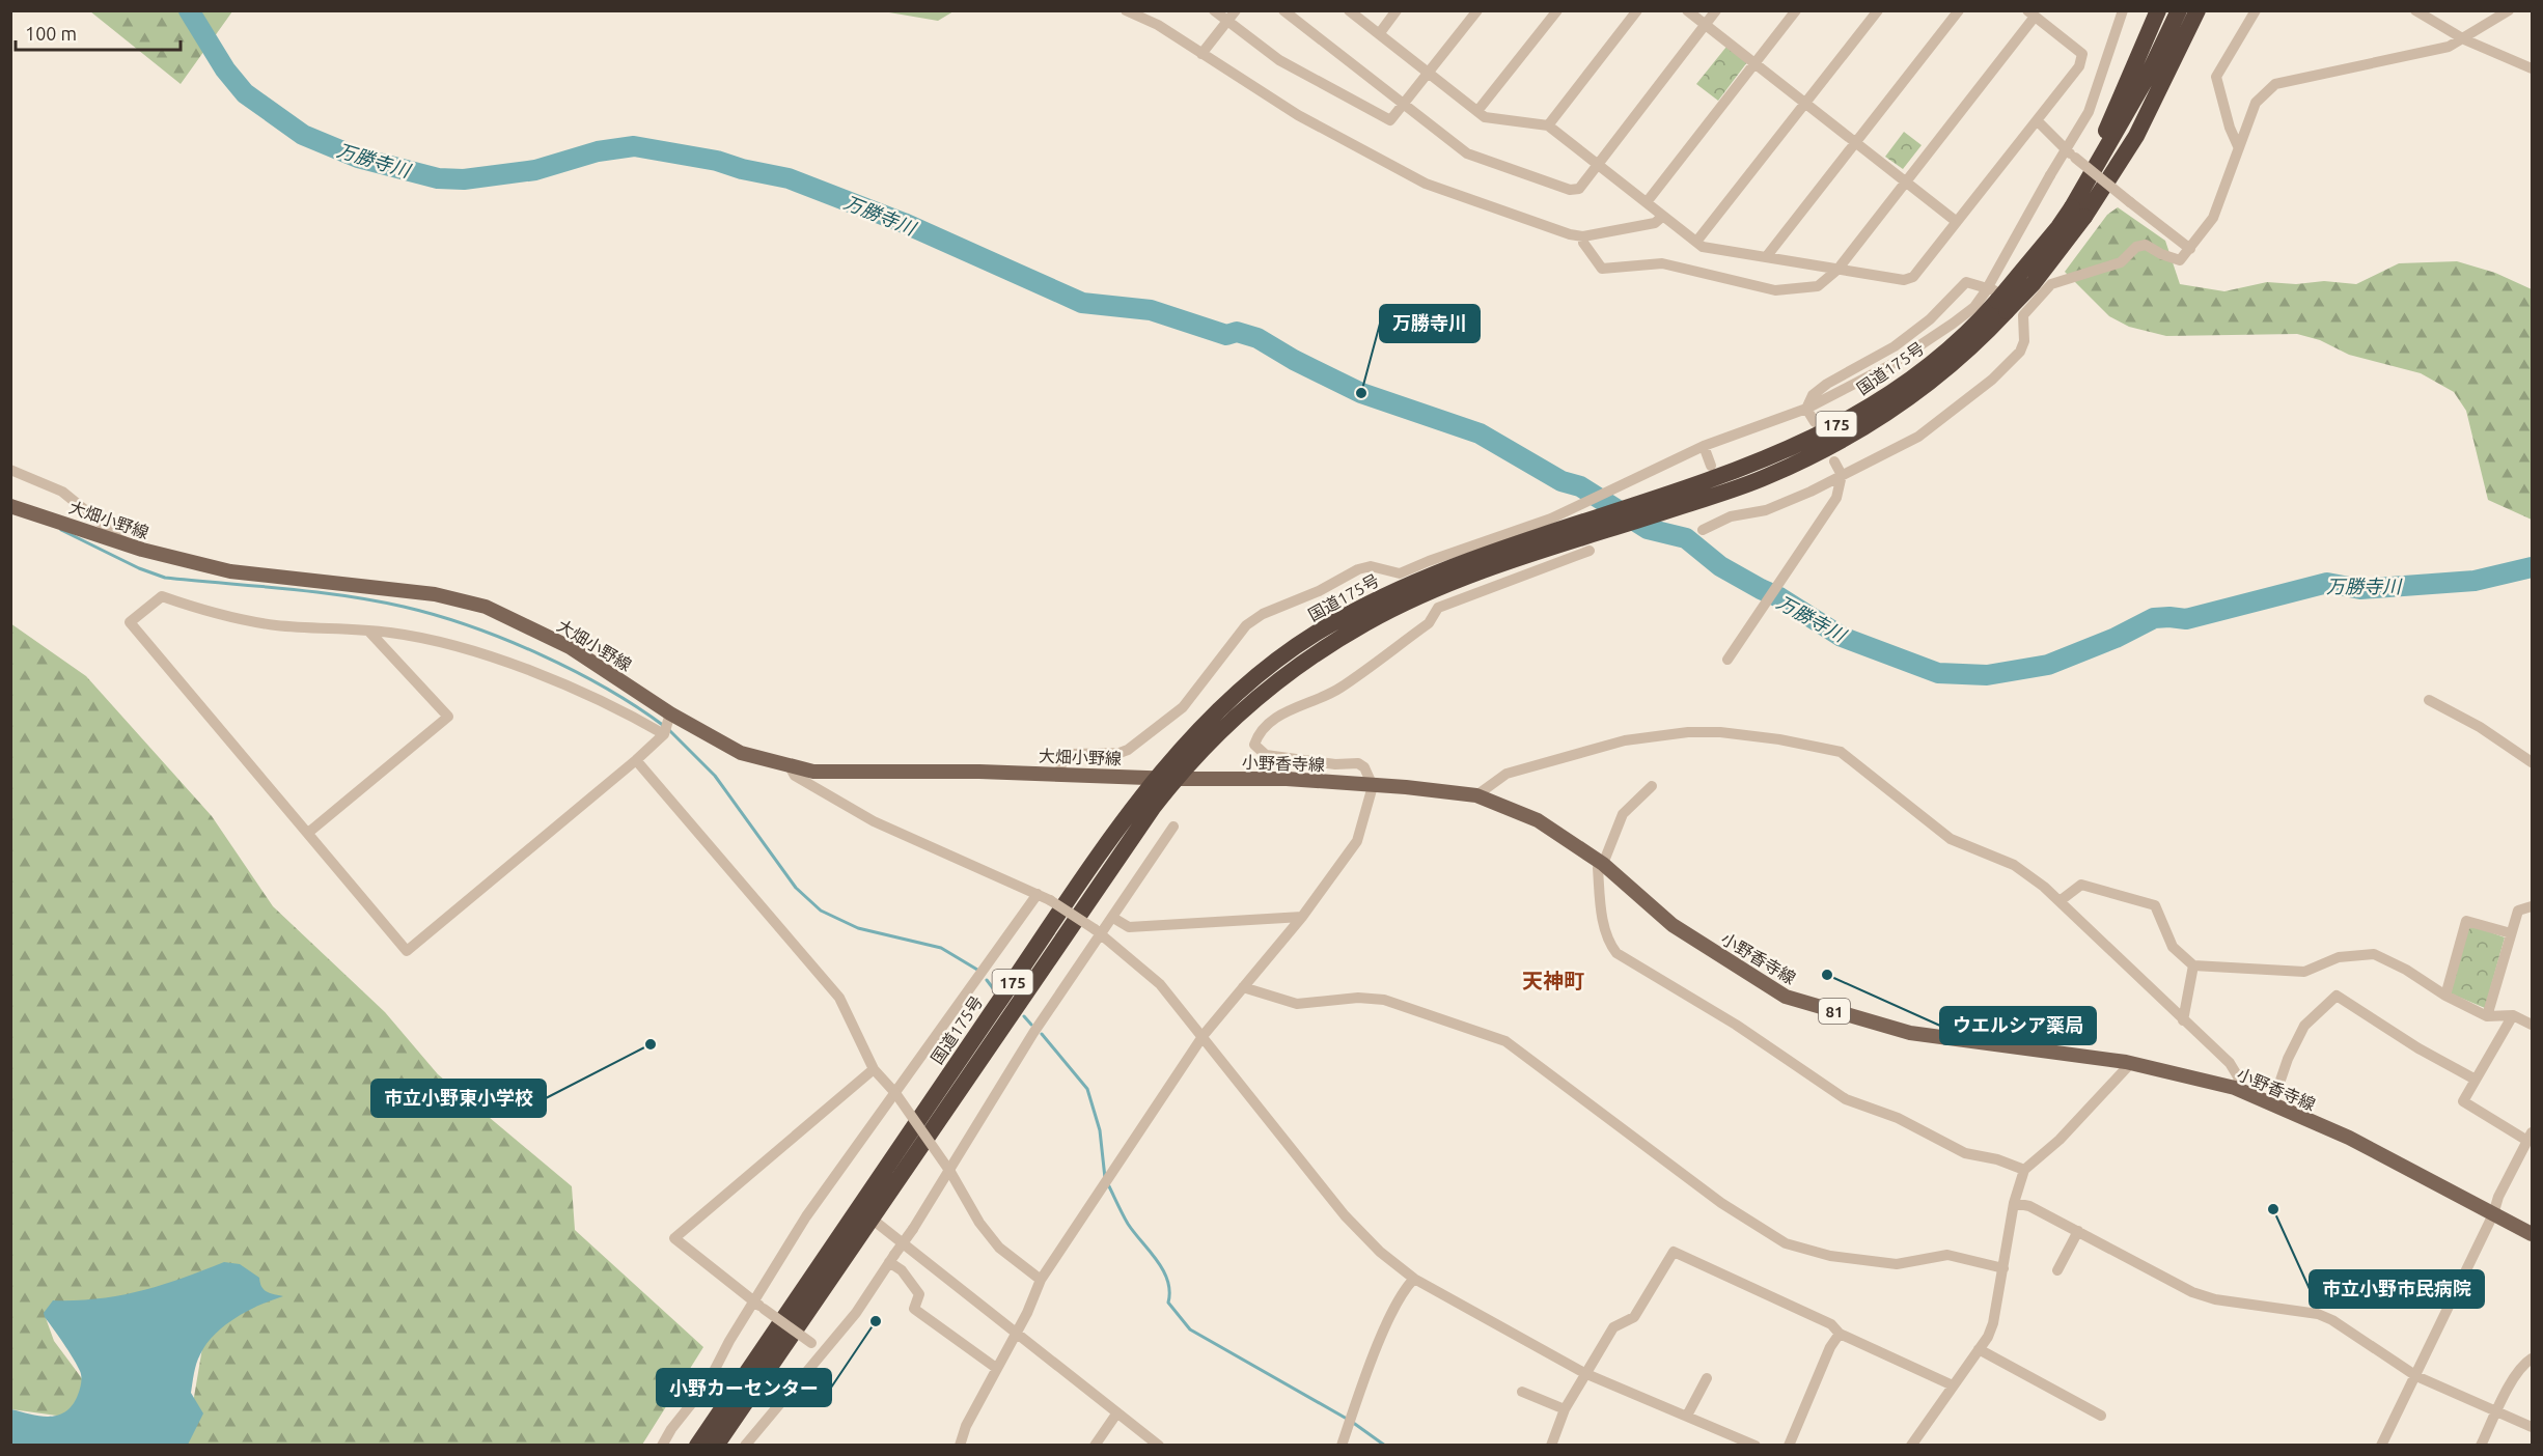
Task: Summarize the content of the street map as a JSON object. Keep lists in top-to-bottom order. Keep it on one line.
{"streets":{"highway":["国道175号","175"],"main road":["大畑小野線","小野香寺線","81"]},"crossings":[["国道175号","大畑小野線"],["国道175号","小野香寺線"],["大畑小野線","小野香寺線"]],"districts":["天神町"],"water":["万勝寺川"],"places":["万勝寺川","ウエルシア薬局","市立小野東小学校","市立小野市民病院","小野カーセンター"],"scale_bar":"100 m"}
